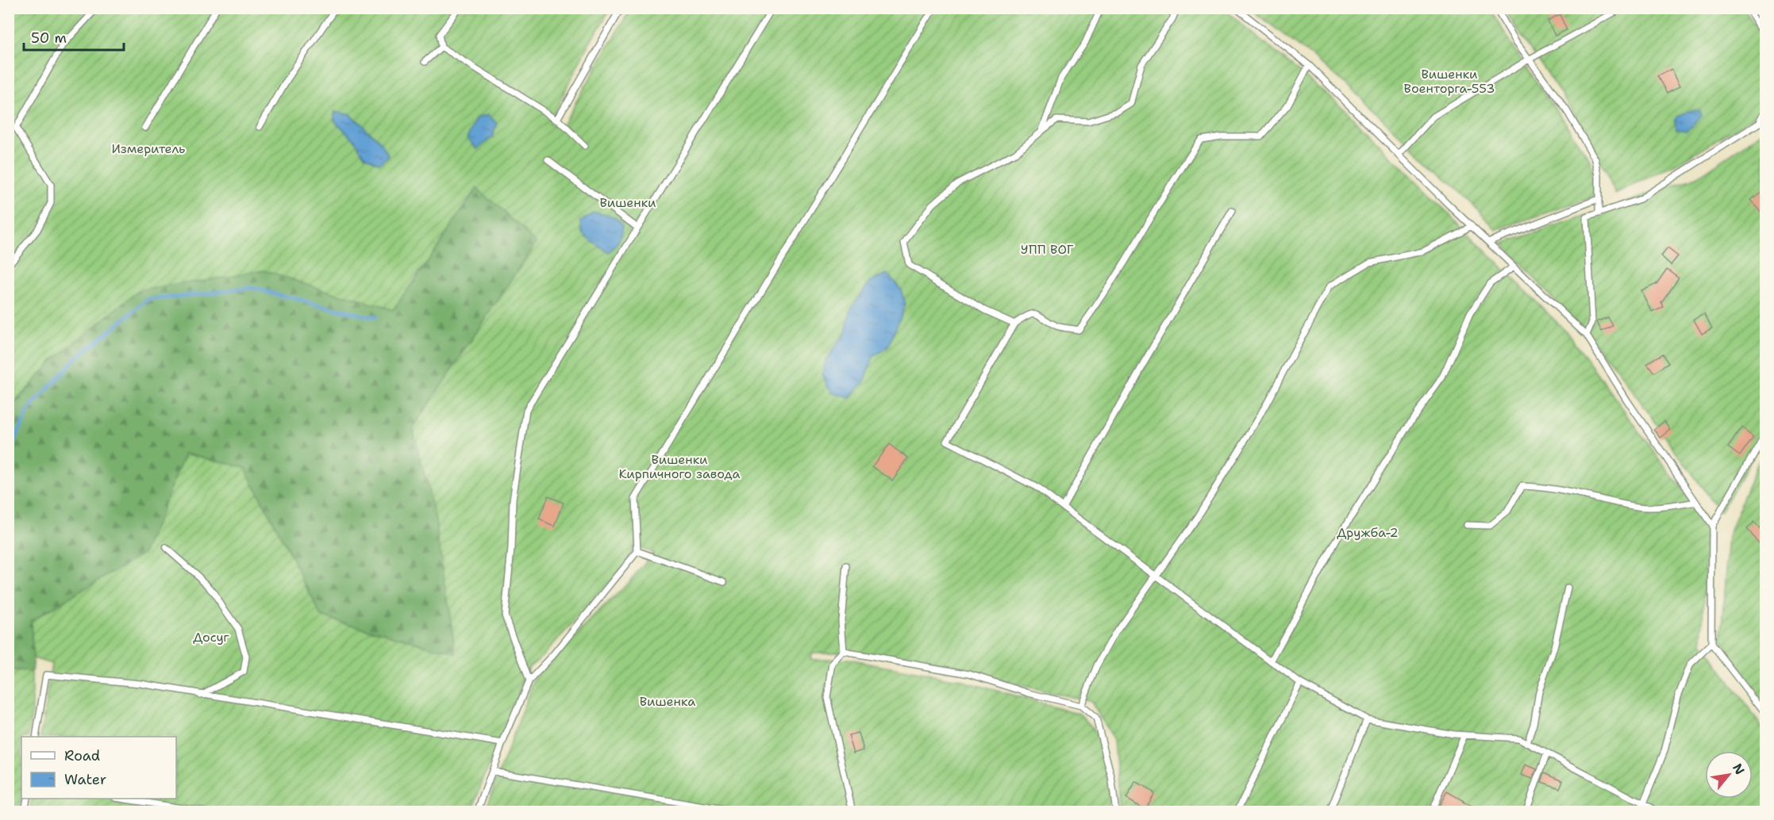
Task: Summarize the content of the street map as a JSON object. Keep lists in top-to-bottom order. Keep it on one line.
{"parks":["Вишенки Военторга-553","Измеритель","Вишенки","УПП ВОГ","Вишенки Кирпичного завода","Дружба-2","Досуг","Вишенка"],"legend":["Road","Water"],"scale_bar":"50 m","north":"top right"}
